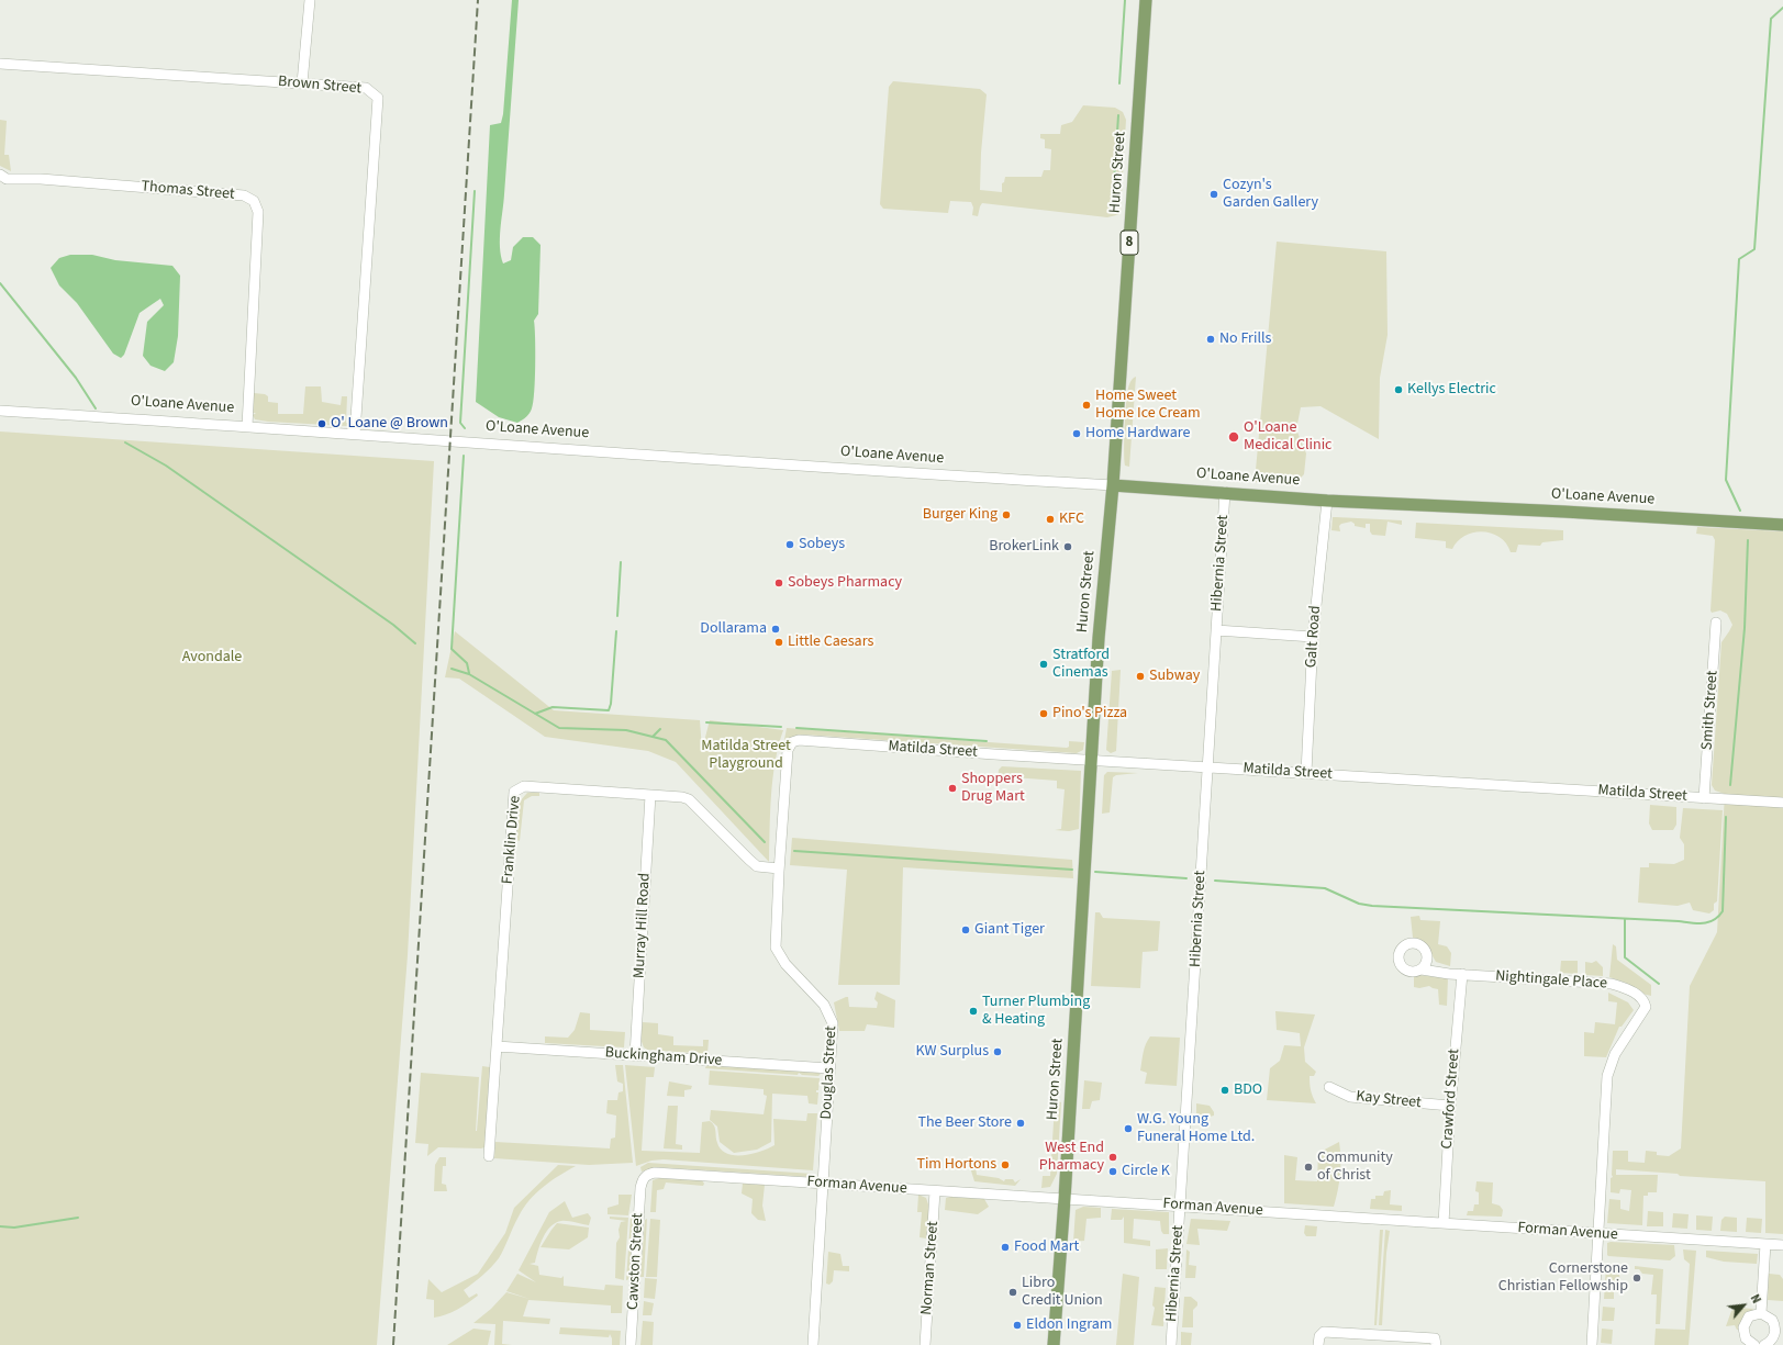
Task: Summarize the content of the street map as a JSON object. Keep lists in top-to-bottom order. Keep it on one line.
{"streets":{"main road":["Huron Street","8","O'Loane Avenue"],"street":["Brown Street","Thomas Street","Hibernia Street","Galt Road","Smith Street","Matilda Street","Franklin Drive","Murray Hill Road","Nightingale Place","Buckingham Drive","Douglas Street","Crawford Street","Kay Street","Forman Avenue","Cawston Street","Norman Street"]},"crossings":[["Brown Street","O'Loane Avenue"],["Huron Street","O'Loane Avenue"],["Huron Street","Matilda Street"],["Huron Street","Forman Avenue"],["Thomas Street","O'Loane Avenue"],["O'Loane Avenue","Hibernia Street"],["O'Loane Avenue","Galt Road"],["Hibernia Street","Matilda Street"],["Hibernia Street","Forman Avenue"],["Galt Road","Matilda Street"],["Smith Street","Matilda Street"],["Matilda Street","Douglas Street"],["Franklin Drive","Murray Hill Road"],["Franklin Drive","Buckingham Drive"],["Franklin Drive","Douglas Street"],["Murray Hill Road","Buckingham Drive"],["Nightingale Place","Crawford Street"],["Nightingale Place","Forman Avenue"],["Buckingham Drive","Douglas Street"],["Douglas Street","Forman Avenue"],["Crawford Street","Kay Street"],["Crawford Street","Forman Avenue"],["Forman Avenue","Cawston Street"],["Forman Avenue","Norman Street"]],"parks":["Avondale","Matilda Street Playground"],"places":["Cozyn's Garden Gallery","No Frills","Kellys Electric","Home Sweet Home Ice Cream","O' Loane @ Brown","Home Hardware","O'Loane Medical Clinic","Burger King","KFC","Sobeys","BrokerLink","Sobeys Pharmacy","Dollarama","Little Caesars","Stratford Cinemas","Subway","Pino's Pizza","Shoppers Drug Mart","Giant Tiger","Turner Plumbing & Heating","KW Surplus","BDO","The Beer Store","W.G. Young Funeral Home Ltd.","West End Pharmacy","Tim Hortons","Community of Christ","Circle K","Food Mart","Cornerstone Christian Fellowship","Libro Credit Union","Eldon Ingram"],"north":"top right"}
